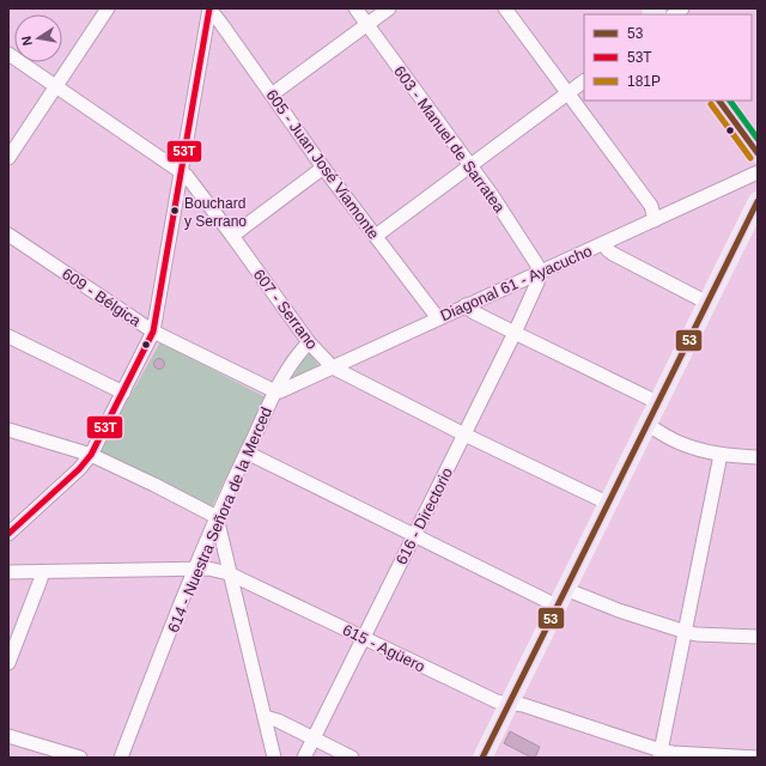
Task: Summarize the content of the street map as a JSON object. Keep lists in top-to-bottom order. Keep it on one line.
{"streets":{"street":["603 - Manuel de Sarratea","605 - Juan José Viamonte","Diagonal 61 - Ayacucho","609 - Bélgica","607 - Serrano","616 - Directorio","614 - Nuestra Señora de la Merced","615 - Agüero"]},"crossings":[["603 - Manuel de Sarratea","Diagonal 61 - Ayacucho"],["603 - Manuel de Sarratea","616 - Directorio"],["605 - Juan José Viamonte","Diagonal 61 - Ayacucho"],["Diagonal 61 - Ayacucho","609 - Bélgica"],["Diagonal 61 - Ayacucho","607 - Serrano"],["Diagonal 61 - Ayacucho","616 - Directorio"],["Diagonal 61 - Ayacucho","614 - Nuestra Señora de la Merced"],["609 - Bélgica","614 - Nuestra Señora de la Merced"],["607 - Serrano","616 - Directorio"],["607 - Serrano","614 - Nuestra Señora de la Merced"],["616 - Directorio","615 - Agüero"],["614 - Nuestra Señora de la Merced","615 - Agüero"]],"places":["Bouchard y Serrano"],"lines":["transit line 53T","transit line 53","transit line 181P"],"legend":["53","53T","181P"],"north":"left"}
